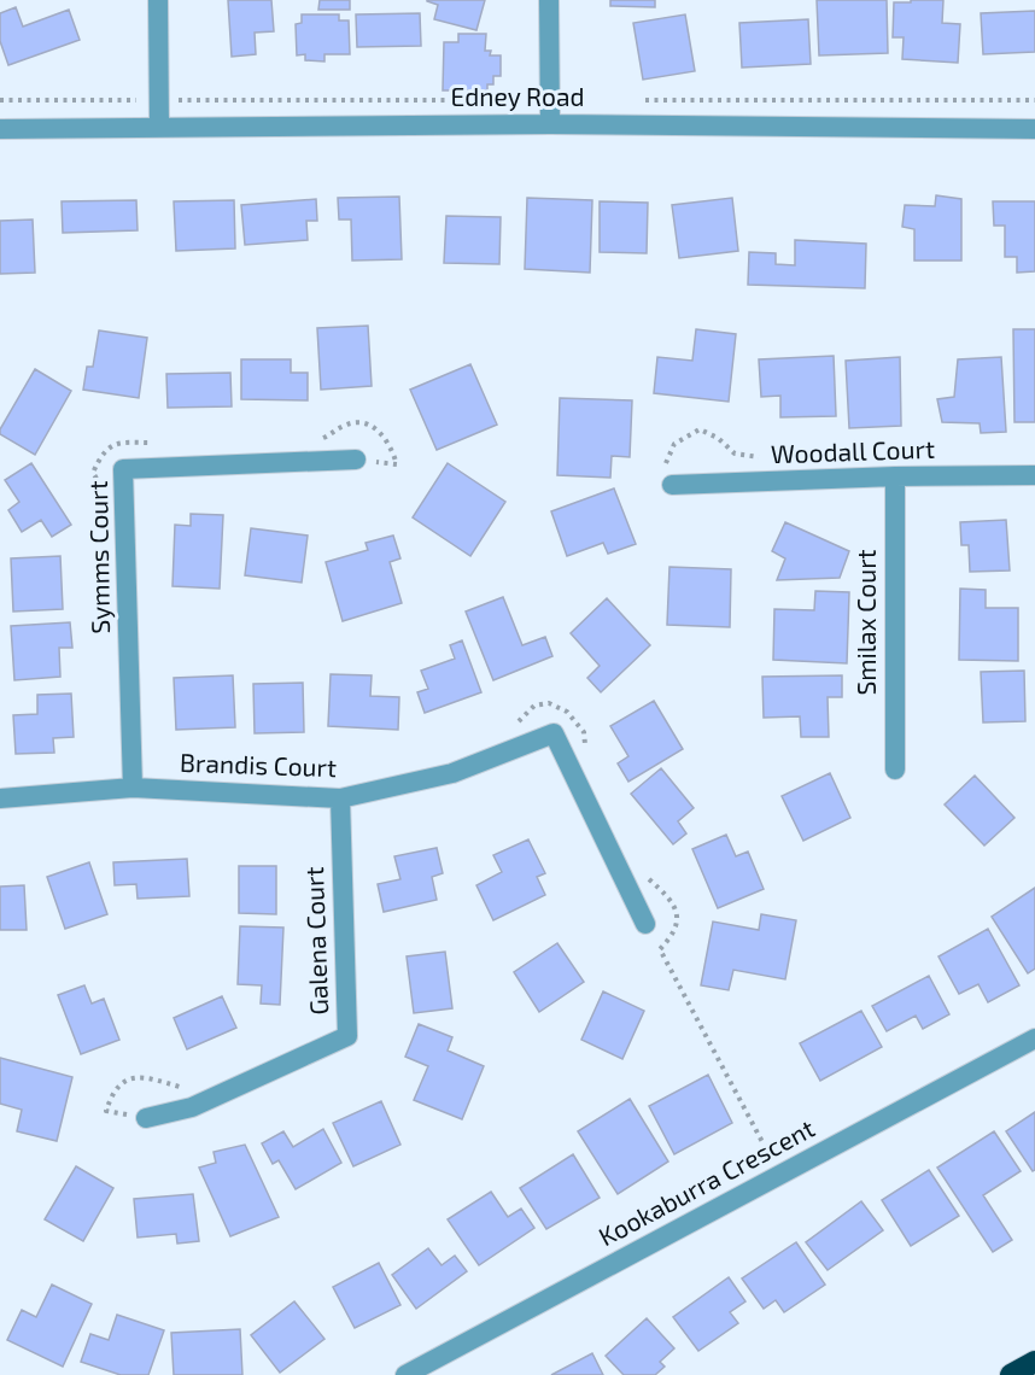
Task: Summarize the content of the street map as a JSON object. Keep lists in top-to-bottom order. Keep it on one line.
{"streets":{"street":["Edney Road","Woodall Court","Symms Court","Smilax Court","Brandis Court","Galena Court","Kookaburra Crescent"]},"crossings":[["Woodall Court","Smilax Court"],["Symms Court","Brandis Court"],["Brandis Court","Galena Court"]]}
